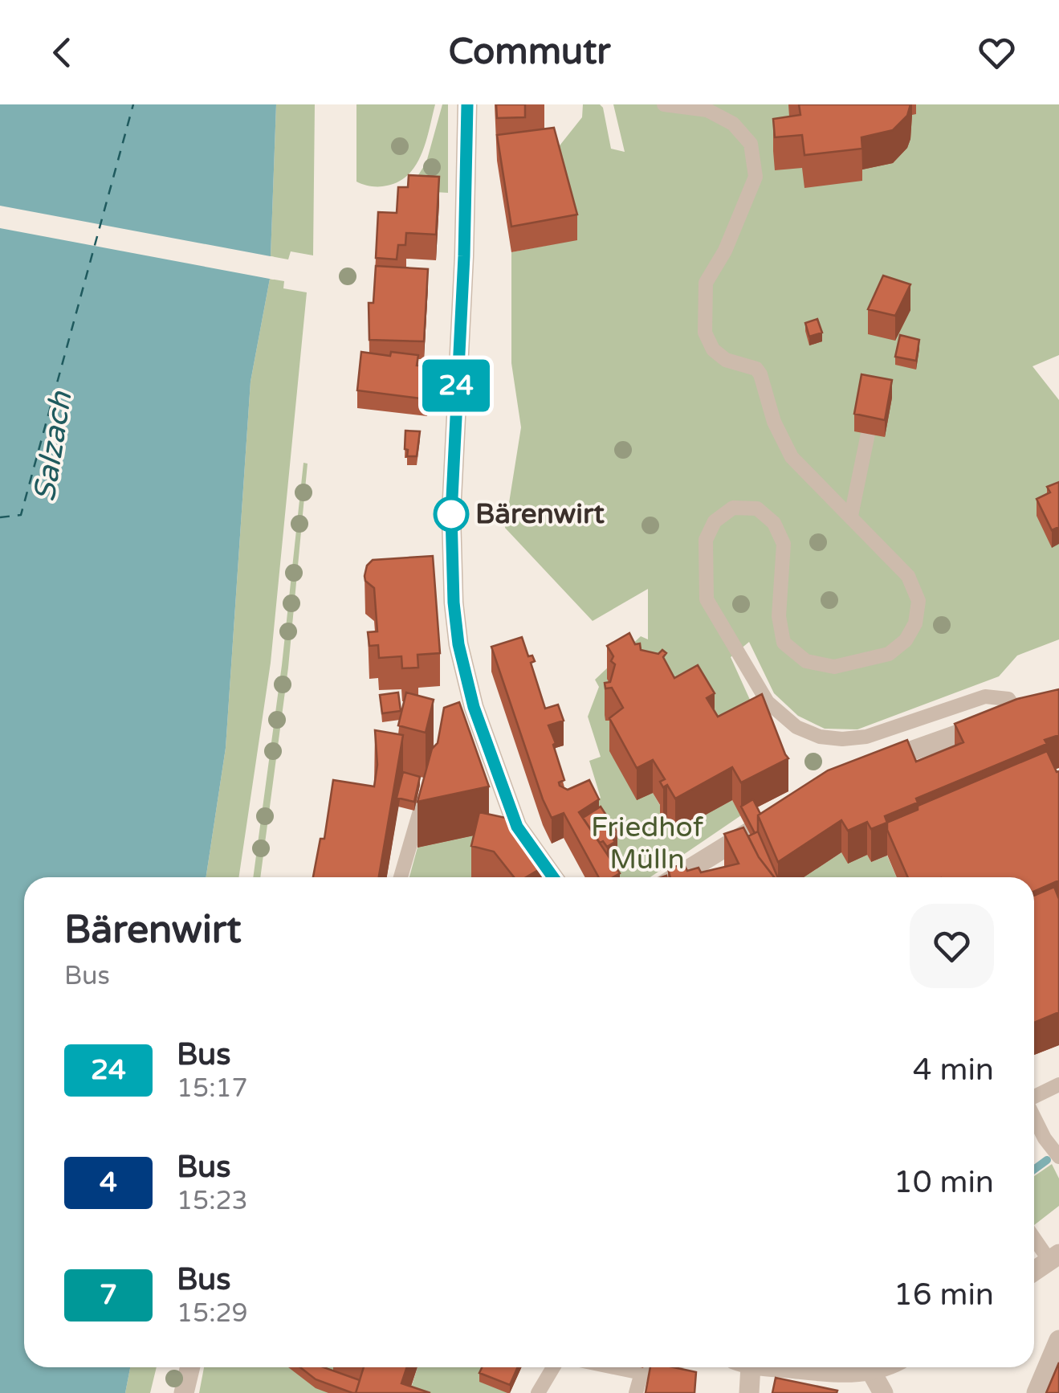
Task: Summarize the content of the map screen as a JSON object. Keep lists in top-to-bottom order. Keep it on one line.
{"water":["Salzach"],"parks":["Friedhof Mülln"],"places":["Bärenwirt"],"lines":["bus line 24"],"page":{"header":"Commutr","on_map":"24","heading":["Bärenwirt","Bus"],"list":[{"mark":"24","name":"Bus","note":"15:17","value":"4 min"},{"mark":"4","name":"Bus","note":"15:23","value":"10 min"},{"mark":"7","name":"Bus","note":"15:29","value":"16 min"}]}}
